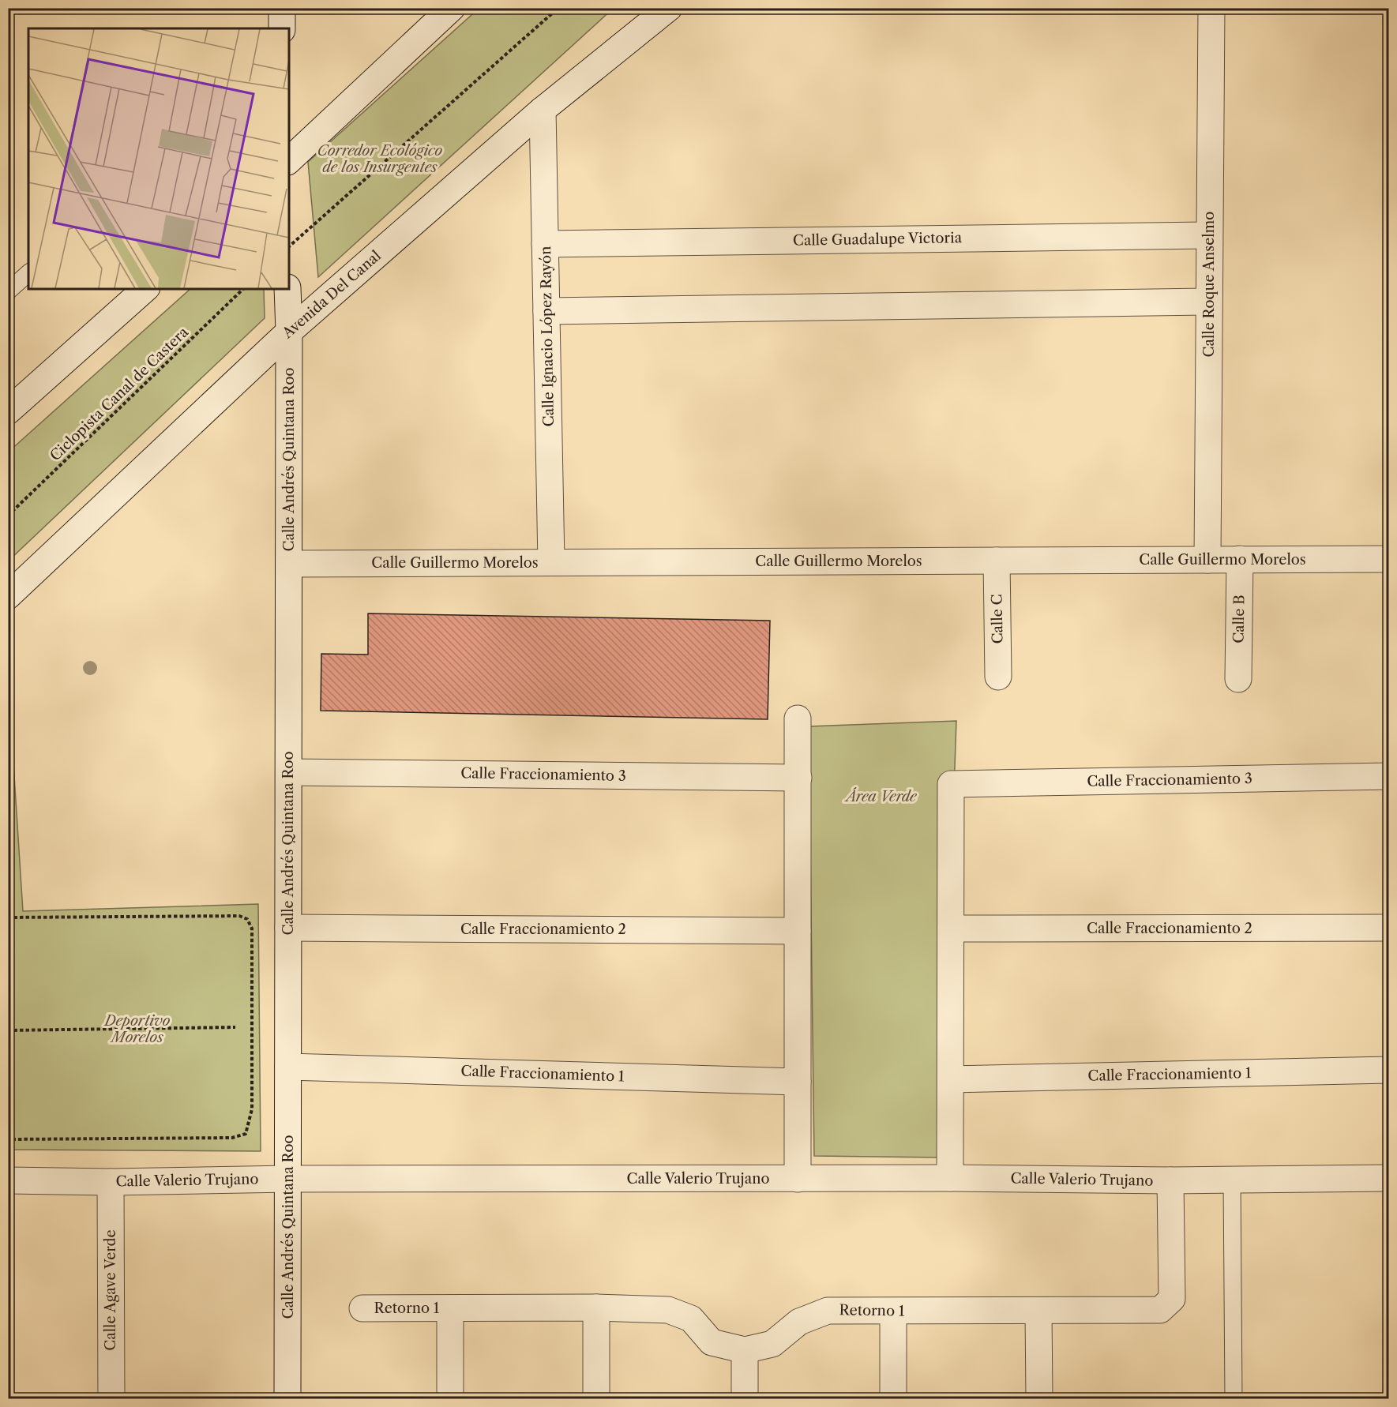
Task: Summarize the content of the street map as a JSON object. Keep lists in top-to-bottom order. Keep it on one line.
{"streets":{"street":["Calle Guadalupe Victoria","Calle Roque Anselmo","Avenida Del Canal","Calle Ignacio López Rayón","Calle Andrés Quintana Roo","Calle Guillermo Morelos","Calle C","Calle B","Calle Fraccionamiento 3","Calle Fraccionamiento 2","Calle Fraccionamiento 1","Calle Valerio Trujano","Calle Agave Verde","Retorno 1"],"path":["Ciclopista Canal de Castera"]},"crossings":[["Calle Guadalupe Victoria","Calle Roque Anselmo"],["Calle Guadalupe Victoria","Calle Ignacio López Rayón"],["Calle Roque Anselmo","Calle Guillermo Morelos"],["Avenida Del Canal","Calle Ignacio López Rayón"],["Avenida Del Canal","Calle Andrés Quintana Roo"],["Calle Ignacio López Rayón","Calle Guillermo Morelos"],["Calle Andrés Quintana Roo","Calle Guillermo Morelos"],["Calle Andrés Quintana Roo","Calle Fraccionamiento 3"],["Calle Andrés Quintana Roo","Calle Fraccionamiento 2"],["Calle Andrés Quintana Roo","Calle Fraccionamiento 1"],["Calle Andrés Quintana Roo","Calle Valerio Trujano"],["Calle Guillermo Morelos","Calle C"],["Calle Guillermo Morelos","Calle B"],["Calle Fraccionamiento 3","Calle Fraccionamiento 2"],["Calle Valerio Trujano","Calle Agave Verde"],["Calle Valerio Trujano","Retorno 1"]],"parks":["Corredor Ecológico de los Insurgentes","Área Verde","Deportivo Morelos"]}
